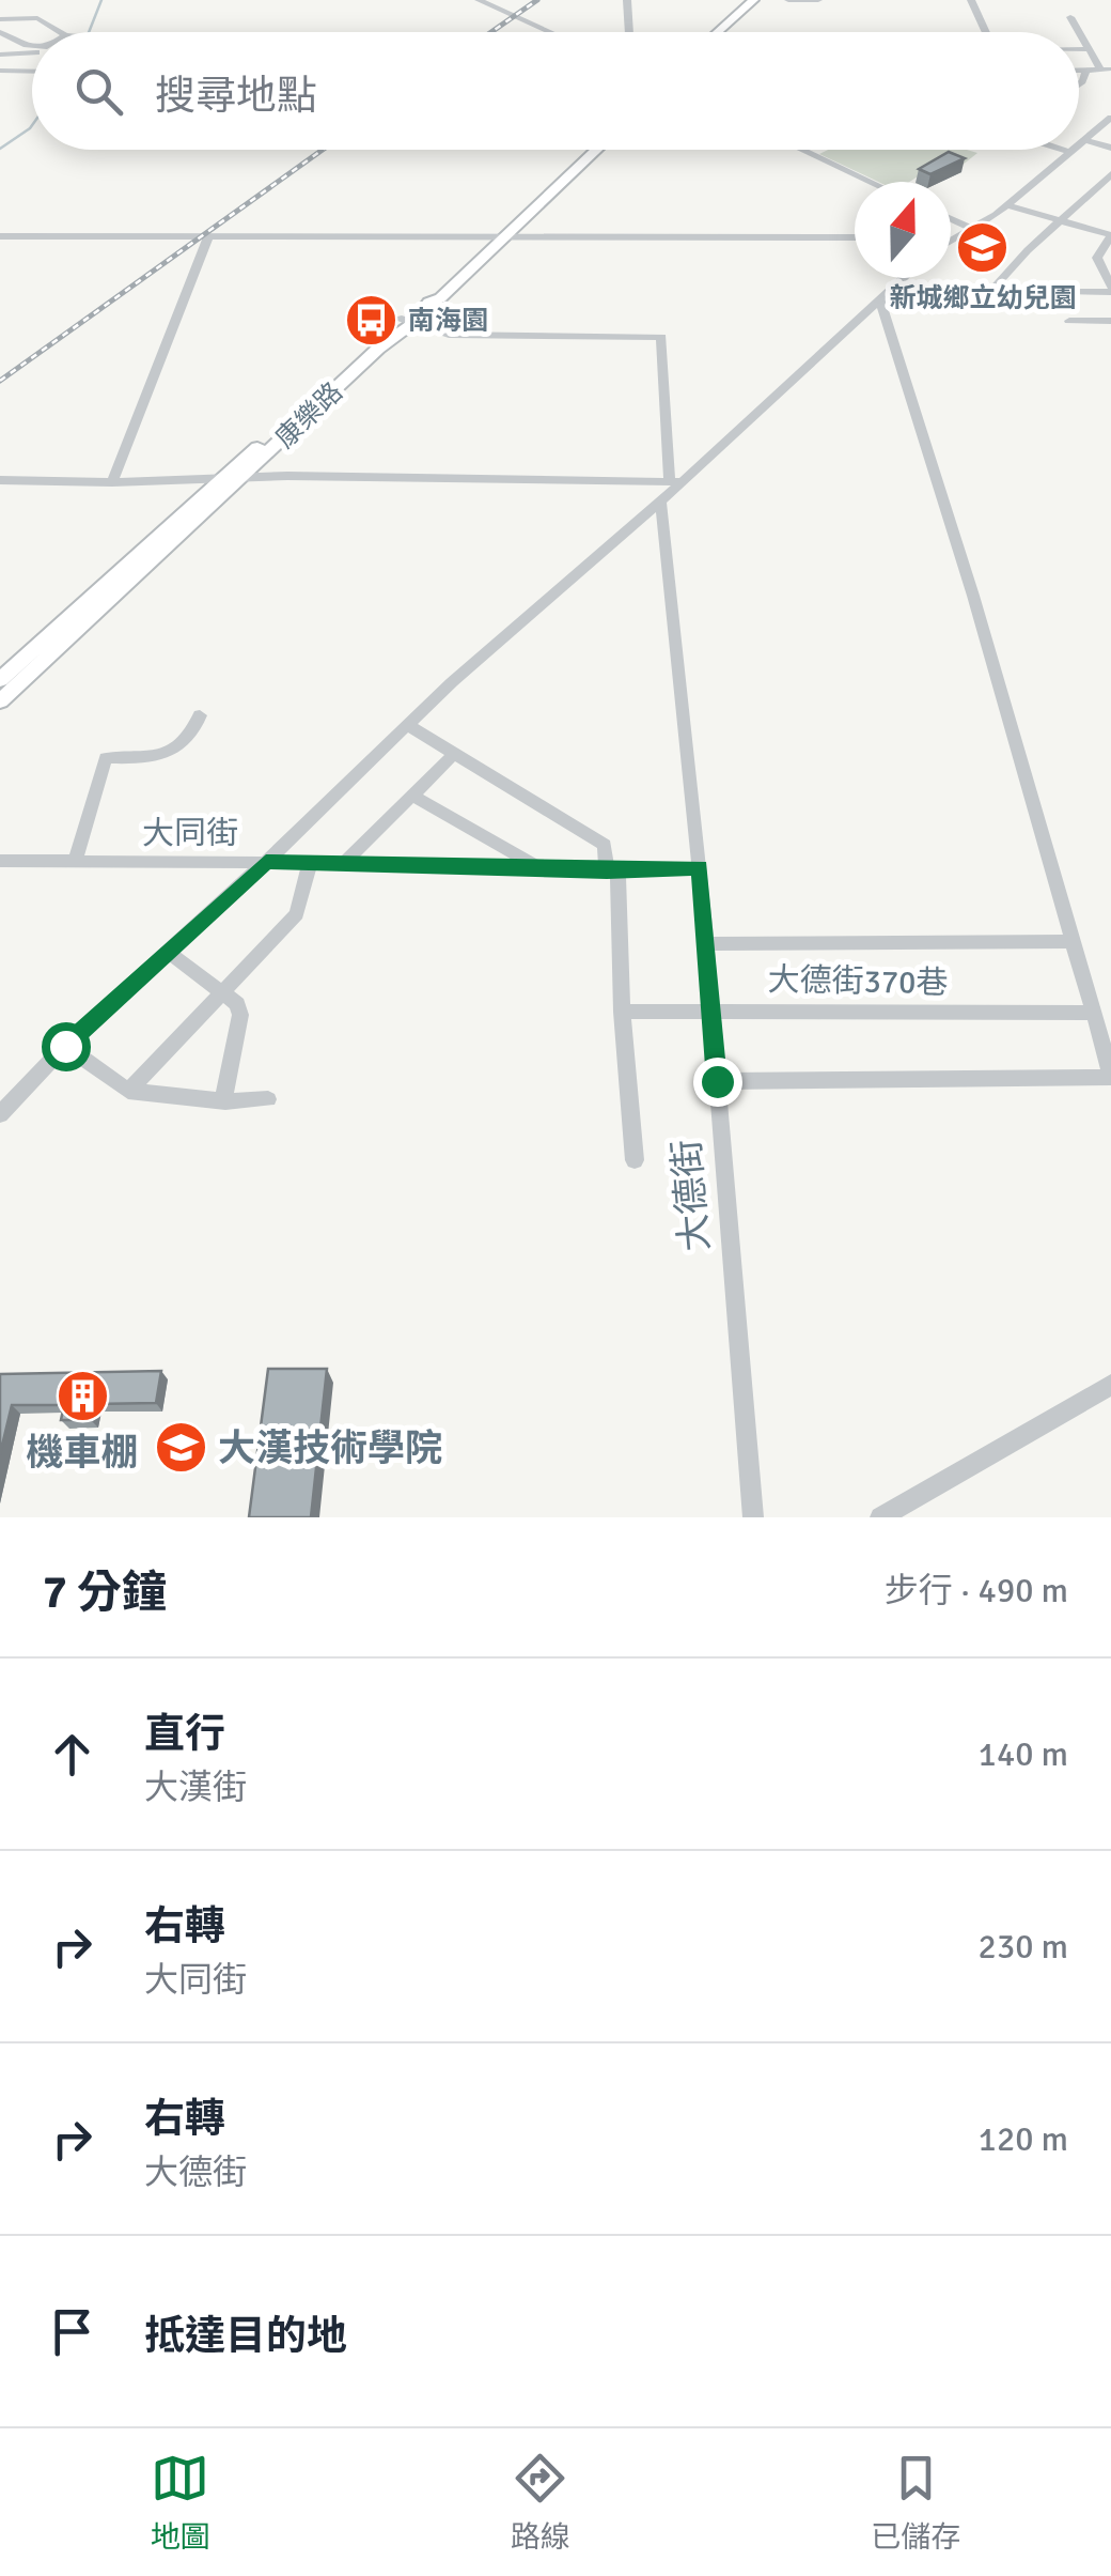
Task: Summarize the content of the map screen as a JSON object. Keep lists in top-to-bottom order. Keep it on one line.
{"streets":{"main road":["康樂路"],"street":["大同街","大德街370巷","大德街"]},"crossings":[["大同街","大德街"],["大德街370巷","大德街"]],"places":{"school or university":["新城鄉立幼兒園","大漢技術學院"],"bus stop":["南海園"],"building":["機車棚"]},"north":"top","page":{"search":"搜尋地點","heading":["7 分鐘","步行 · 490 m"],"list":[["直行","大漢街","140 m"],["右轉","大同街","230 m"],["右轉","大德街","120 m"],"抵達目的地"],"nav":["地圖","路線","已儲存"]}}
